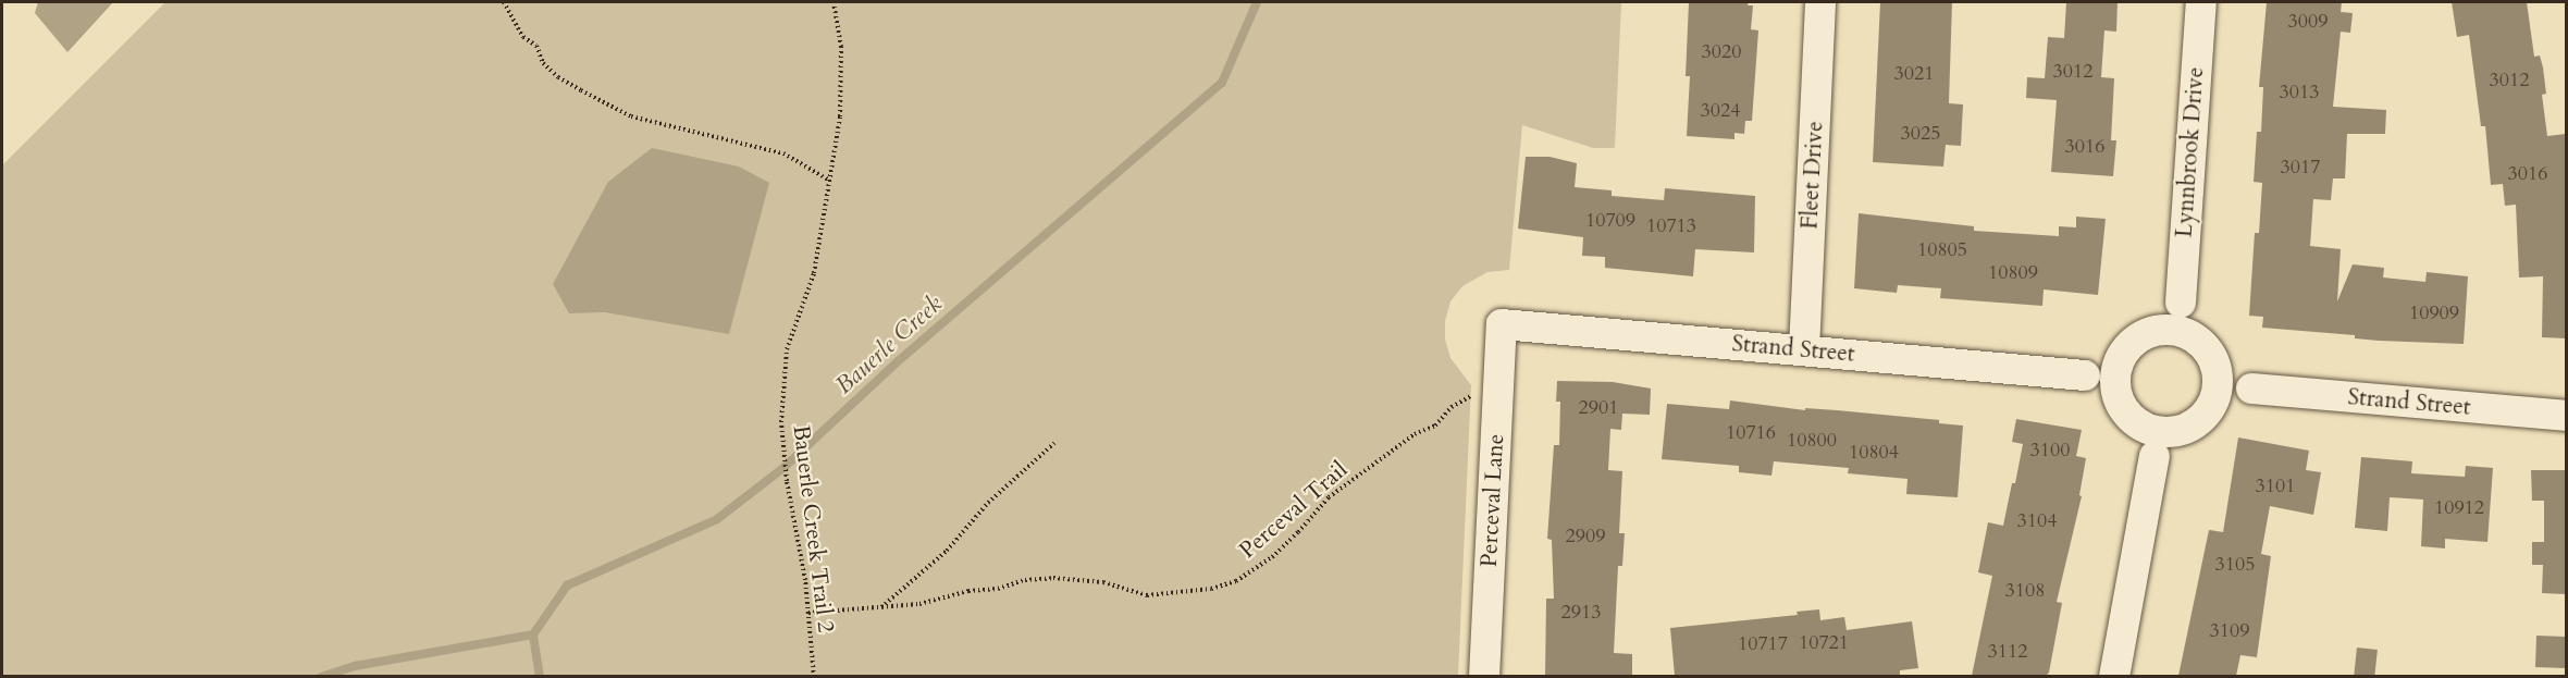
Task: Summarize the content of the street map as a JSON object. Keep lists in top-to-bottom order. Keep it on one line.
{"streets":{"street":["Lynnbrook Drive","Fleet Drive","Strand Street","Perceval Lane"],"path":["Perceval Trail","Bauerle Creek Trail 2"]},"crossings":[["Lynnbrook Drive","Strand Street"],["Fleet Drive","Strand Street"],["Strand Street","Perceval Lane"],["Perceval Trail","Bauerle Creek Trail 2"]],"water":["Bauerle Creek"],"house_numbers":["3009","3020","3012","3021","3012","3013","3024","3025","3016","3017","3016","10709","10713","10805","10809","10909","2901","10716","10800","3100","10804","3101","10912","3104","2909","3105","3108","2913","3109","10721","10717","3112"]}
